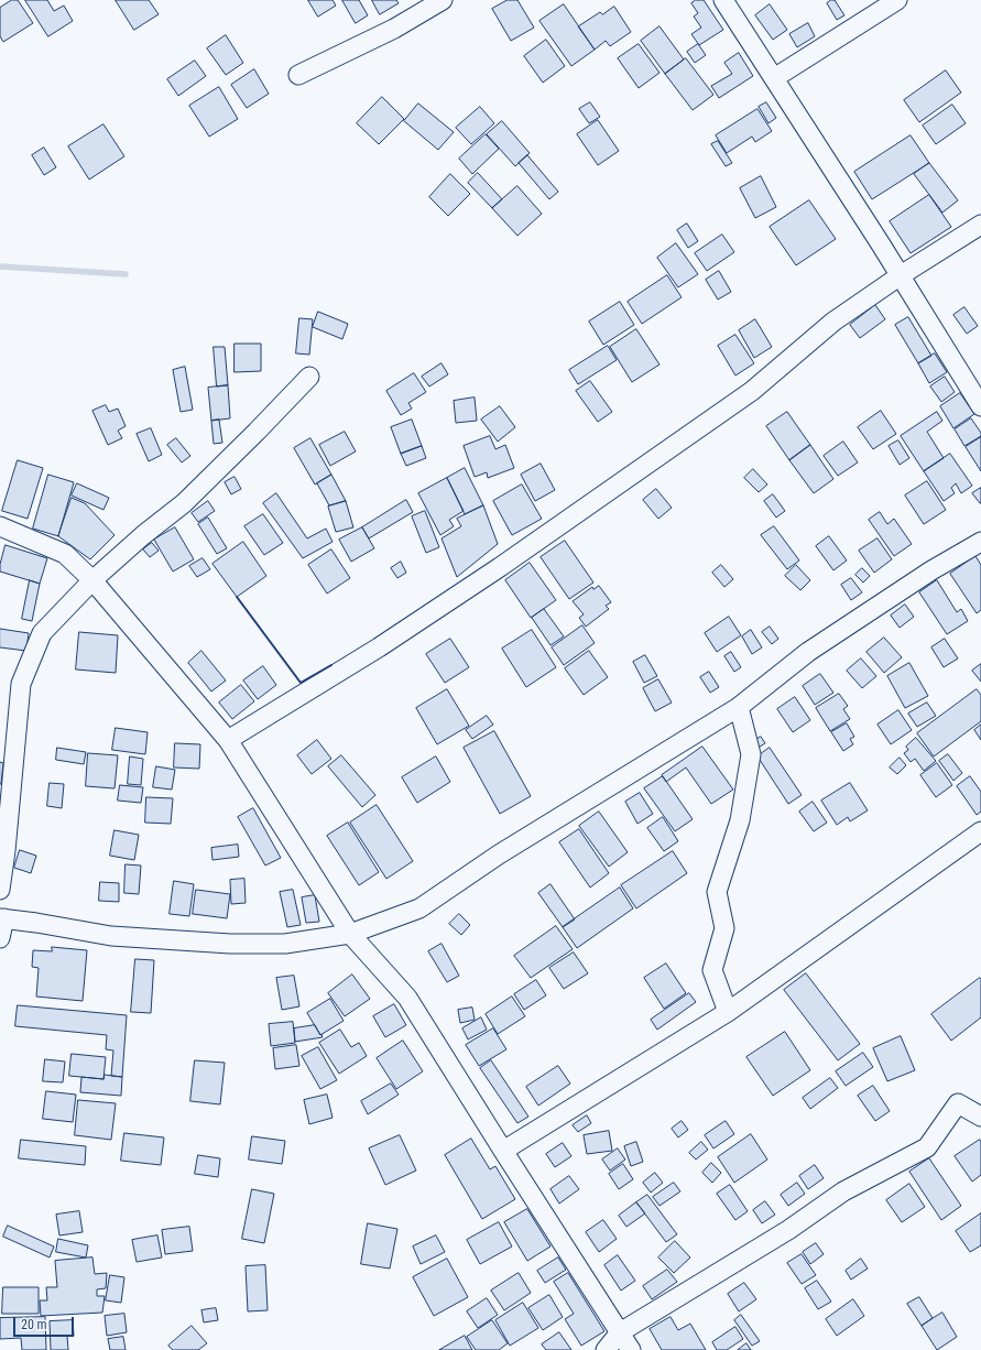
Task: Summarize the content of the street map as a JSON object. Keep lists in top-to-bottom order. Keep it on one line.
{"scale_bar":"20 m"}
